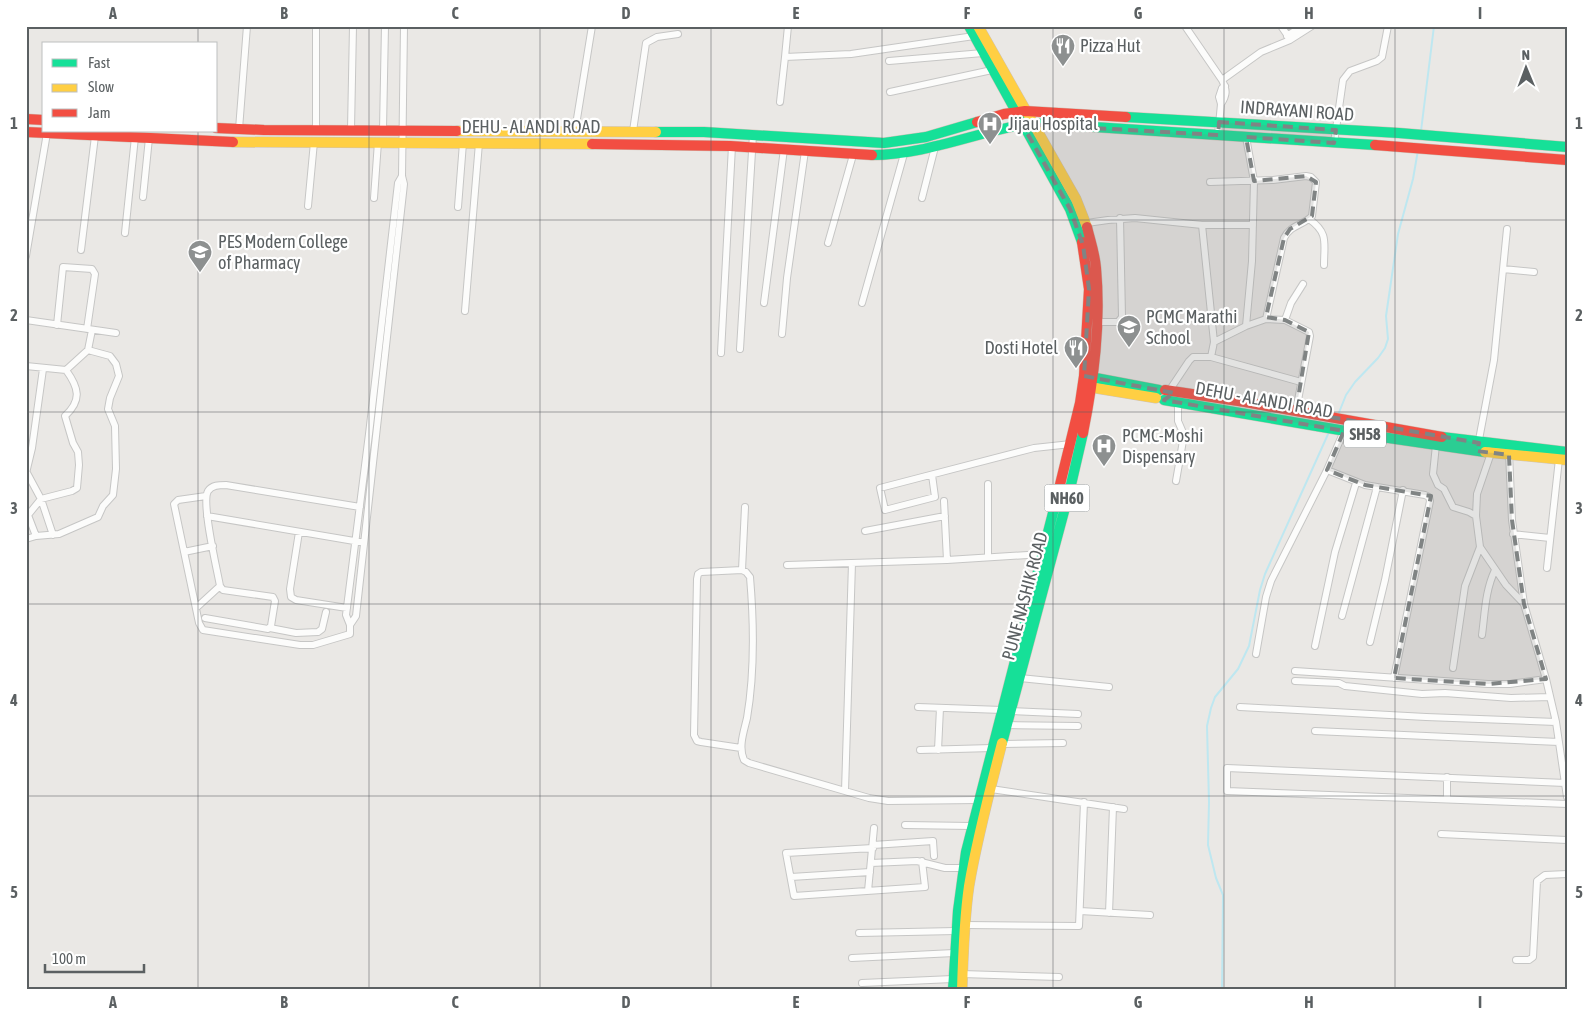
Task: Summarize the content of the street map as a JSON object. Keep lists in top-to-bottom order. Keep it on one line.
{"streets":{"main road":["INDRAYANI ROAD","DEHU - ALANDI ROAD","SH58","NH60","PUNE NASHIK ROAD"]},"crossings":[["INDRAYANI ROAD","DEHU - ALANDI ROAD"],["INDRAYANI ROAD","PUNE NASHIK ROAD"],["DEHU - ALANDI ROAD","PUNE NASHIK ROAD"]],"places":{"restaurant":["Pizza Hut","Dosti Hotel"],"hospital":["Jijau Hospital","PCMC-Moshi Dispensary"],"school or university":["PES Modern College of Pharmacy","PCMC Marathi School"]},"legend":["Fast","Slow","Jam"],"scale_bar":"100 m","north":"top","grid":{"columns":["A","B","C","D","E","F","G","H","I"],"rows":["1","2","3","4","5"]}}
